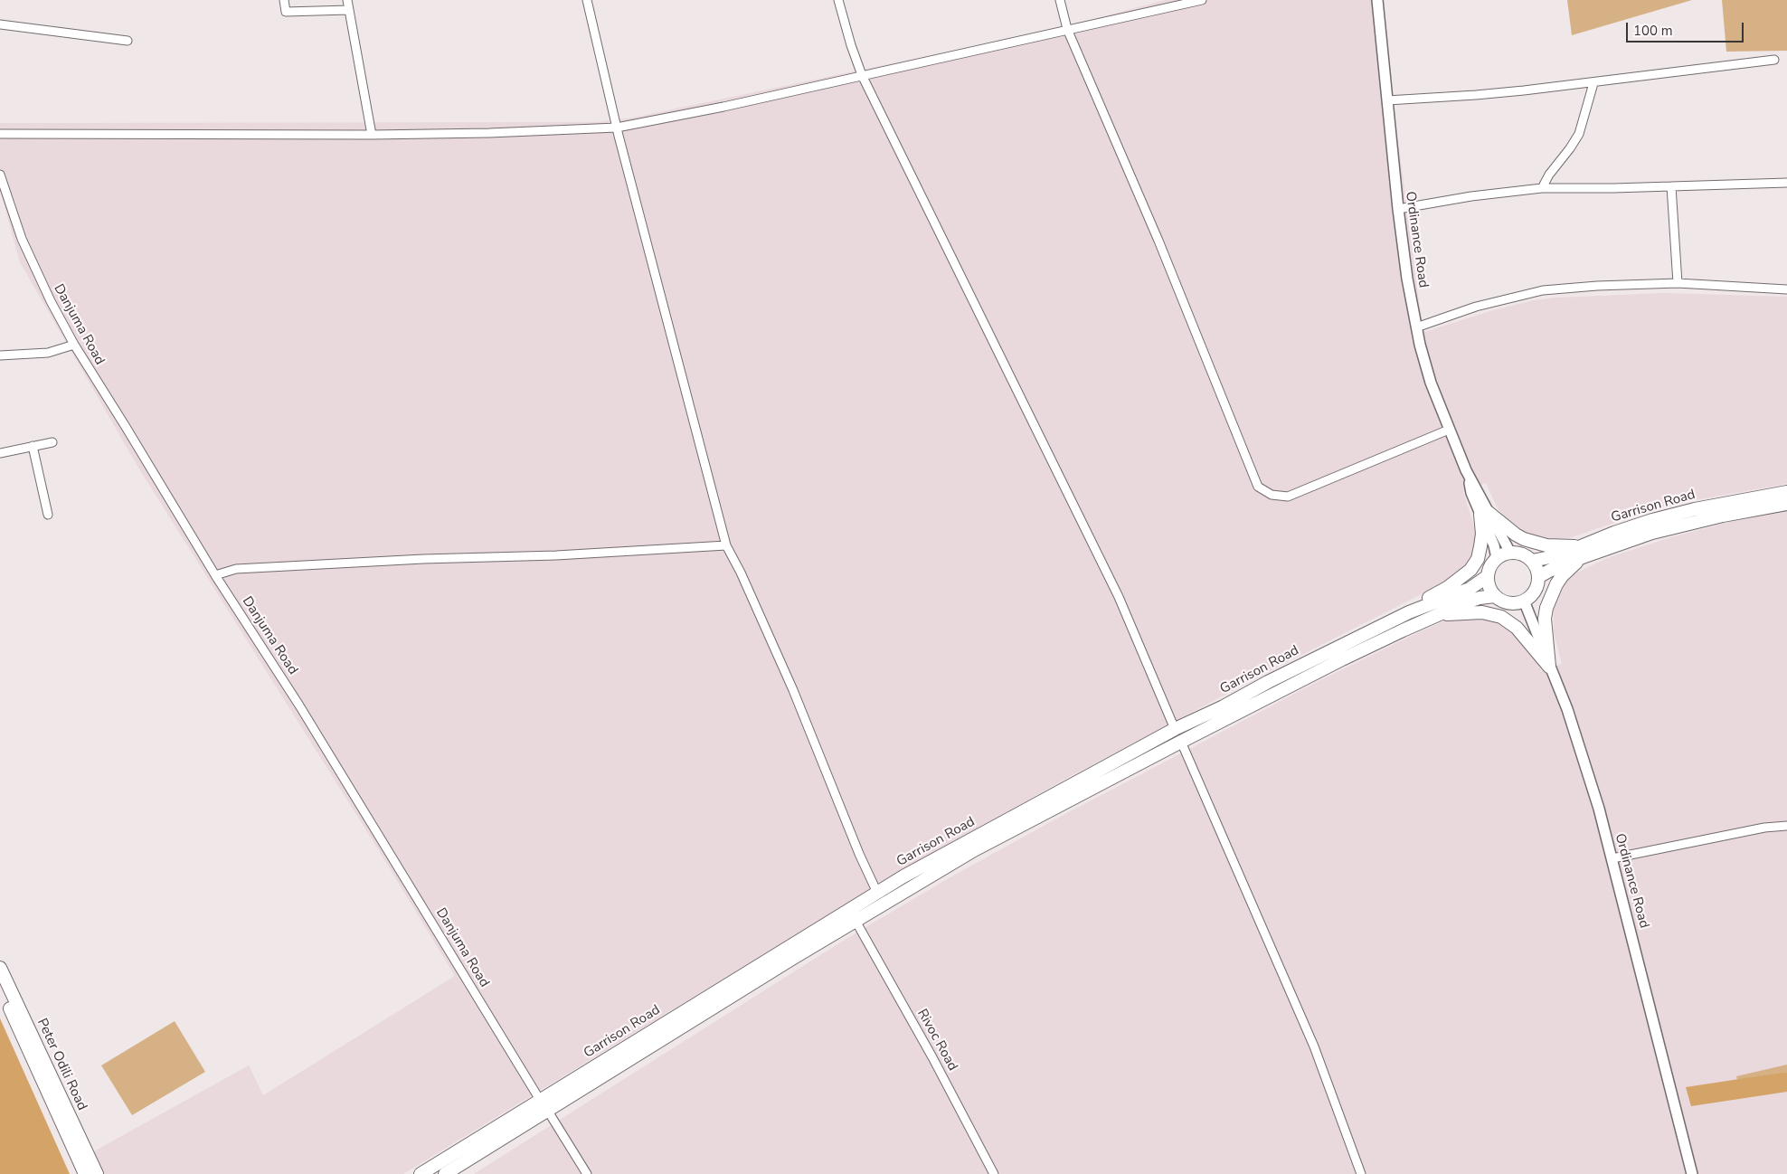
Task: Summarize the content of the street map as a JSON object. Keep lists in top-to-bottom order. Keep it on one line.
{"streets":{"main road":["Garrison Road","Peter Odili Road"],"street":["Ordinance Road","Danjuma Road","Rivoc Road"]},"crossings":[["Ordinance Road","Garrison Road"],["Danjuma Road","Garrison Road"],["Garrison Road","Rivoc Road"]],"scale_bar":"100 m"}
